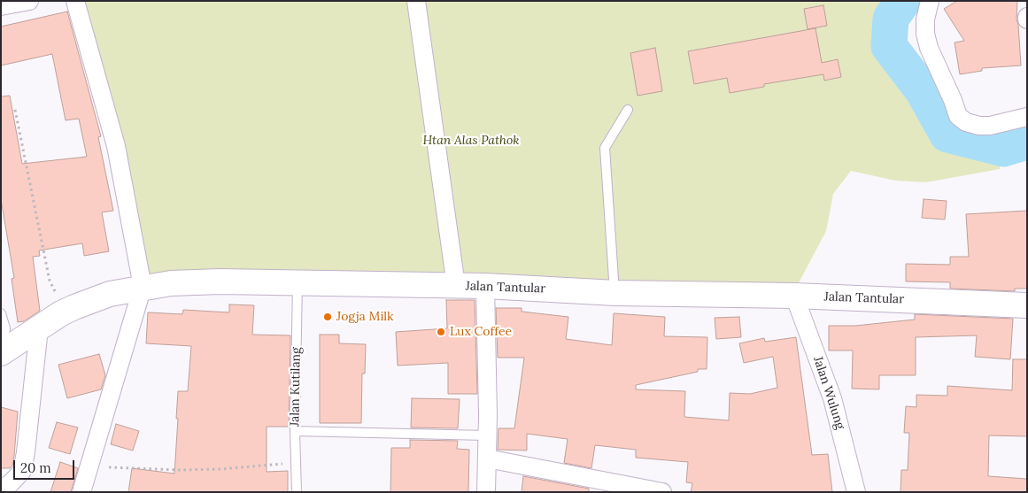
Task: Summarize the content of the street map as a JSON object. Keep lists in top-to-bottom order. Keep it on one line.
{"streets":{"street":["Jalan Tantular","Jalan Wulung"],"lane":["Jalan Kutilang"]},"crossings":[["Jalan Tantular","Jalan Kutilang"],["Jalan Tantular","Jalan Wulung"]],"parks":["Htan Alas Pathok"],"places":["Jogja Milk","Lux Coffee"],"scale_bar":"20 m"}
